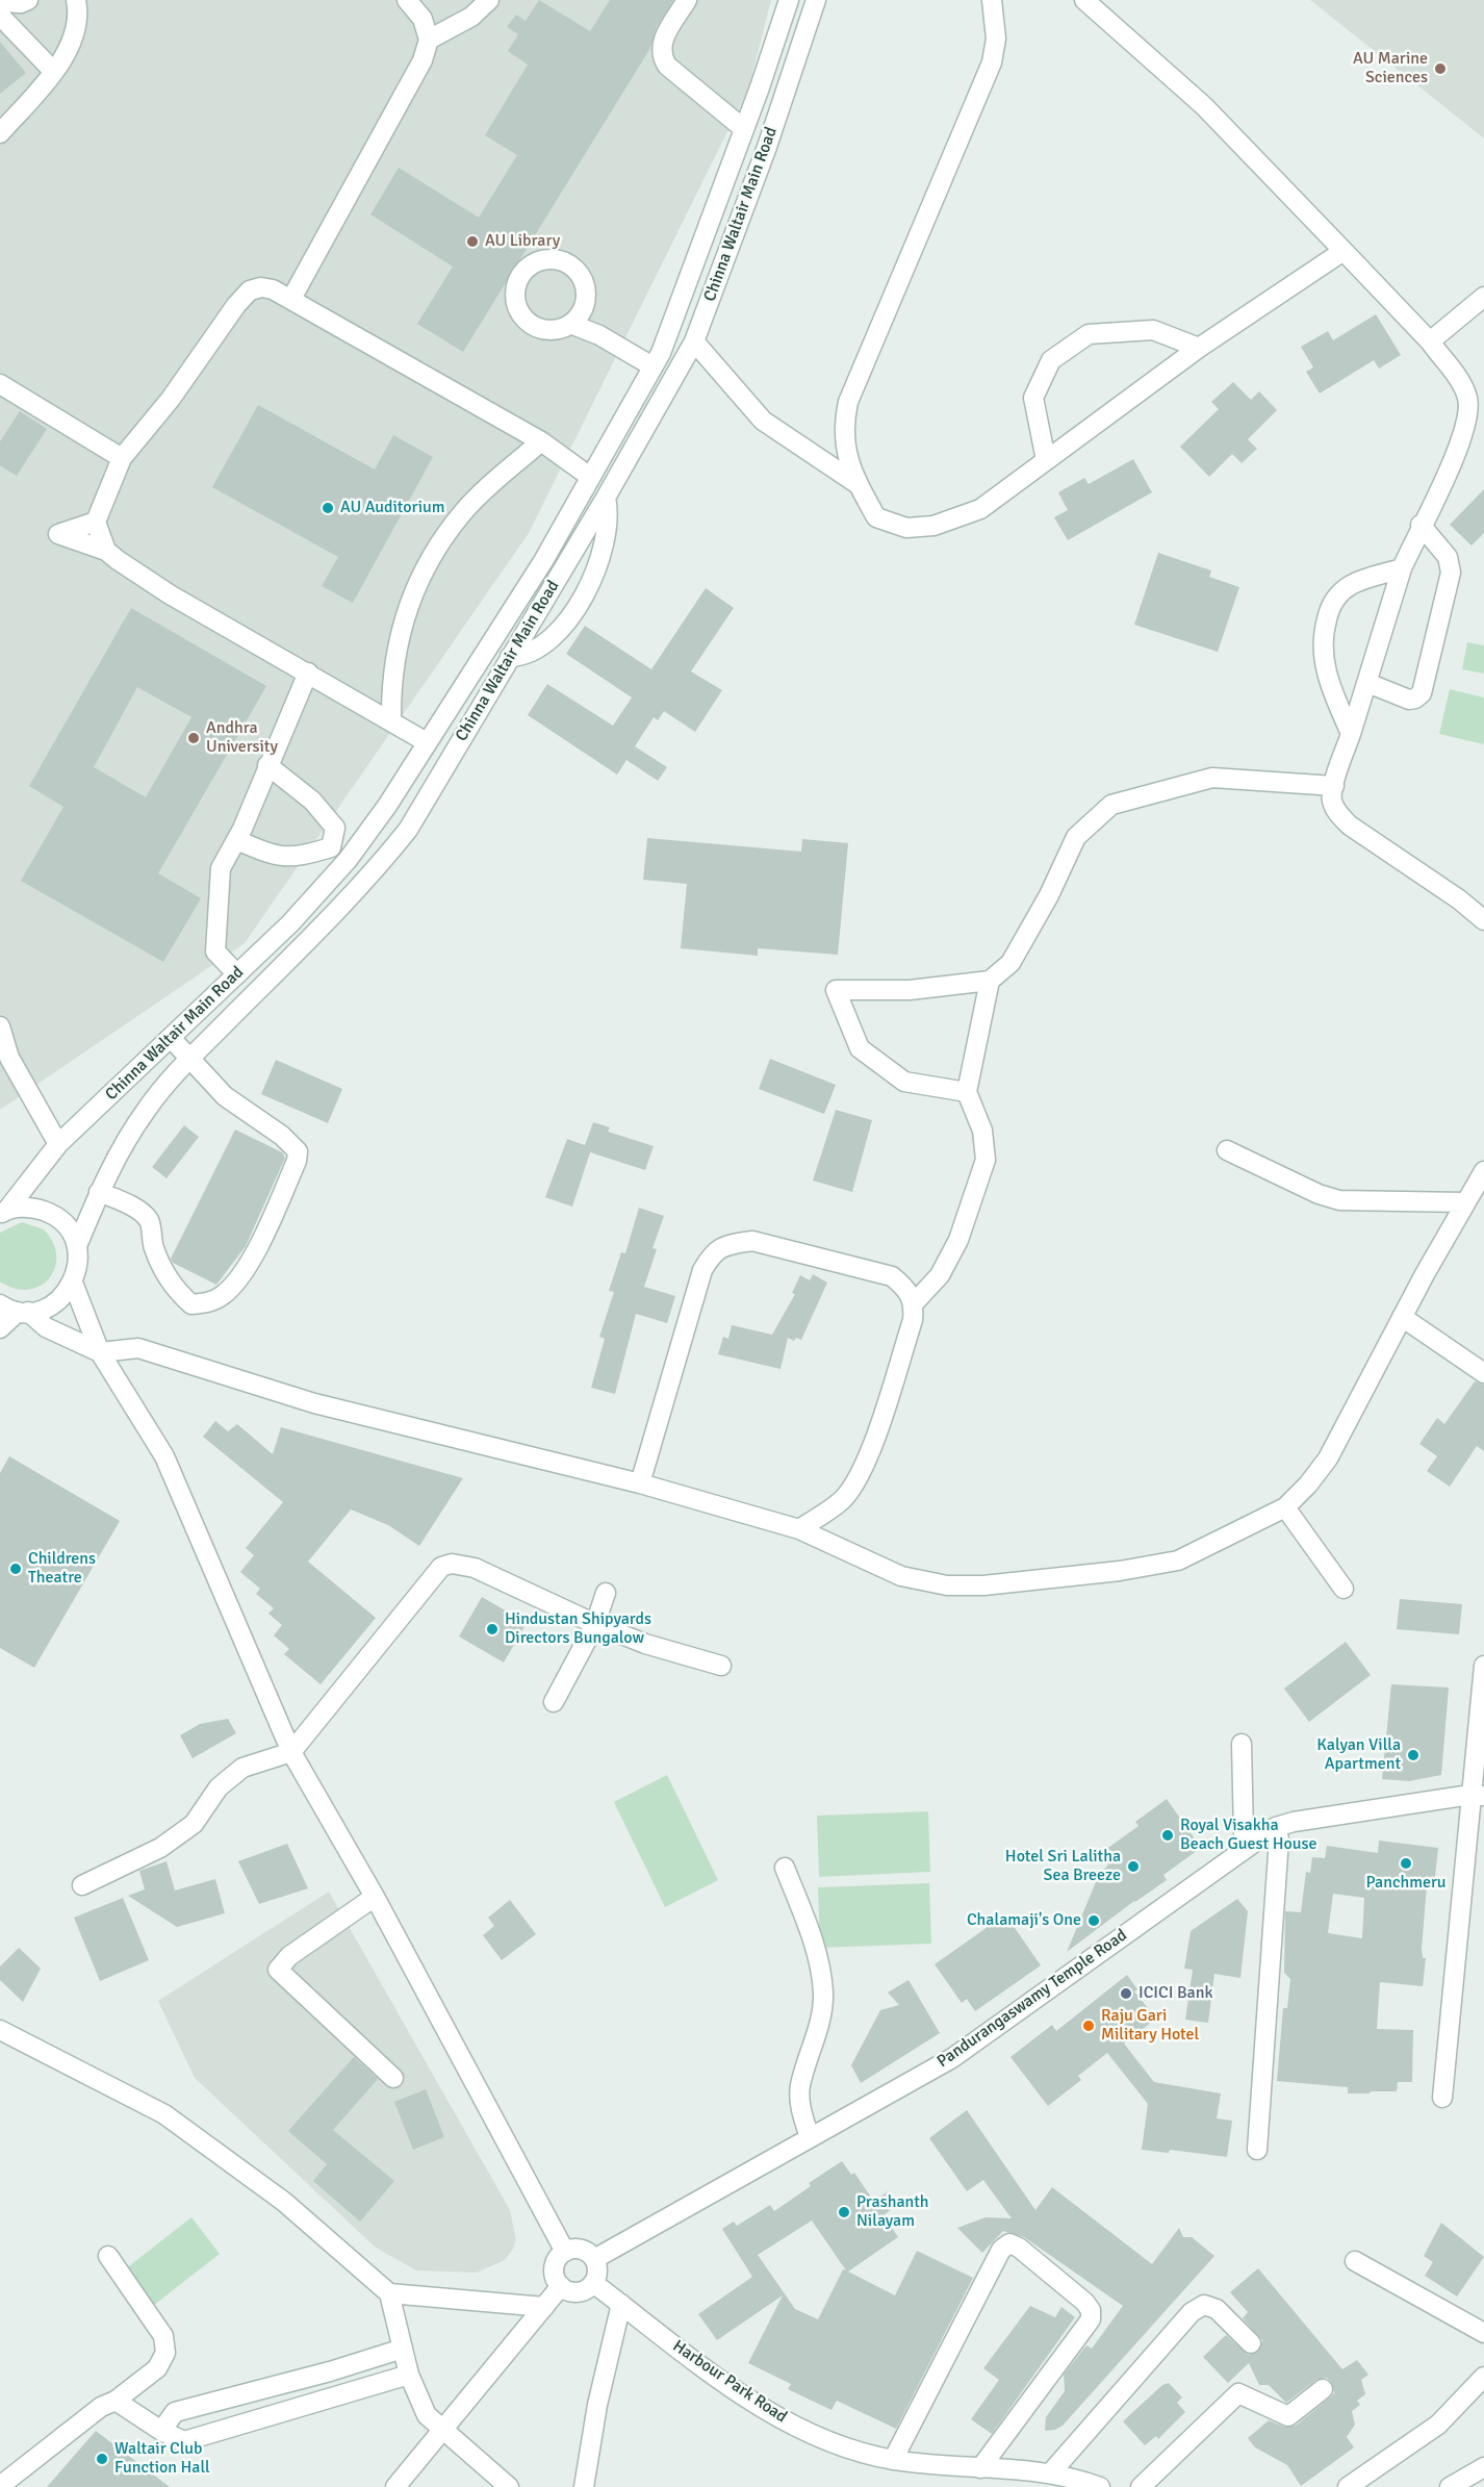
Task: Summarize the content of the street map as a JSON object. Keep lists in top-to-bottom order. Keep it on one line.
{"streets":{"street":["Chinna Waltair Main Road","Pandurangaswamy Temple Road","Harbour Park Road"]},"crossings":[["Pandurangaswamy Temple Road","Harbour Park Road"]],"places":["AU Marine Sciences","AU Library","AU Auditorium","Andhra University","Childrens Theatre","Hindustan Shipyards Directors Bungalow","Kalyan Villa Apartment","Royal Visakha Beach Guest House","Panchmeru","Hotel Sri Lalitha Sea Breeze","Chalamaji's One","ICICI Bank","Raju Gari Military Hotel","Prashanth Nilayam","Waltair Club Function Hall"]}
